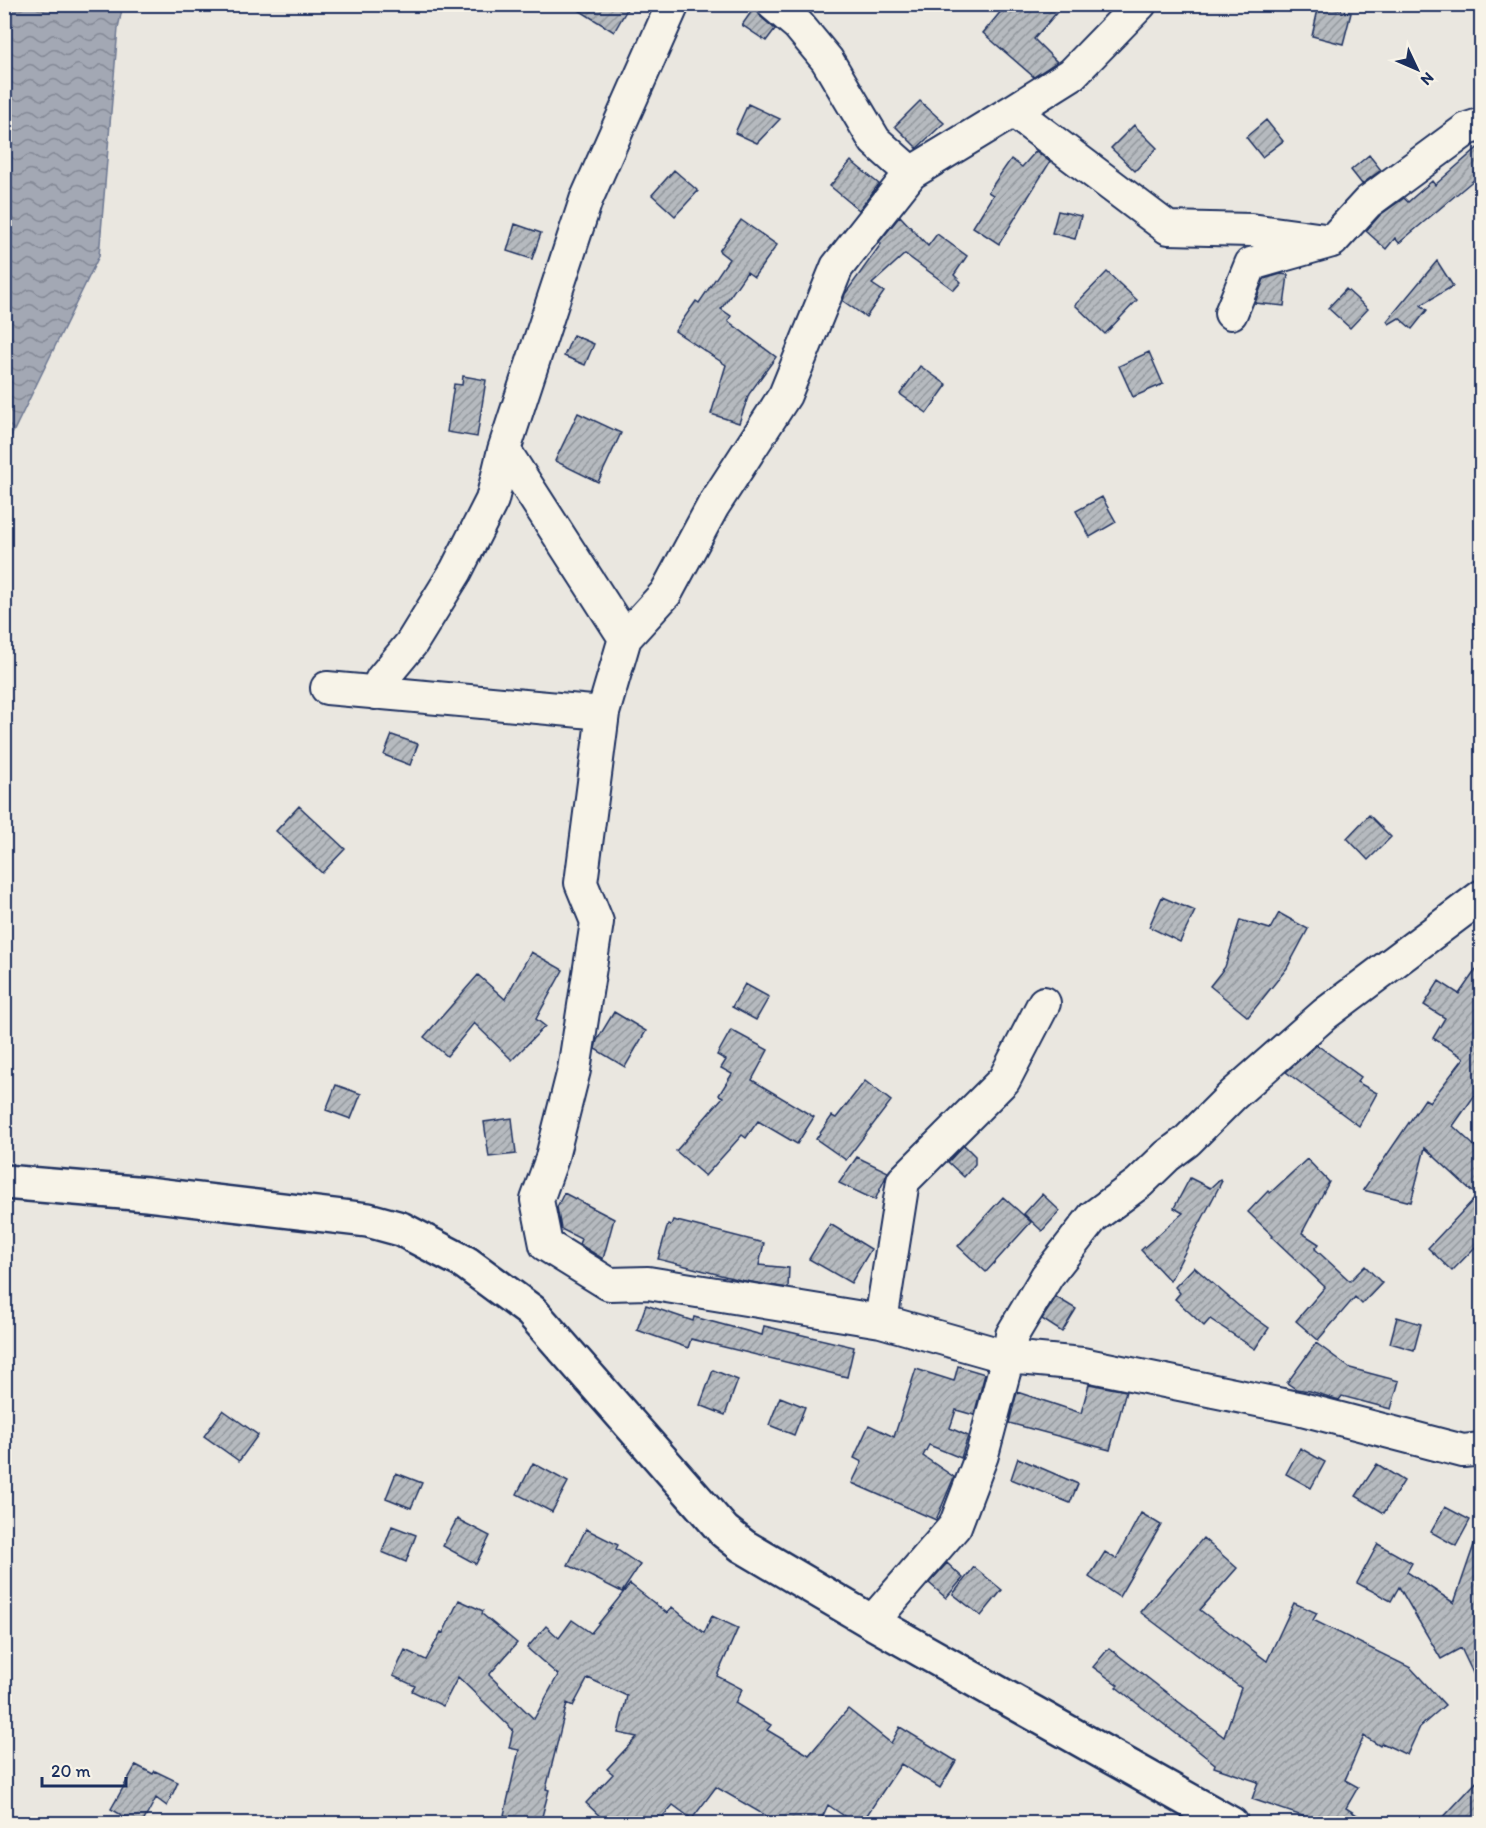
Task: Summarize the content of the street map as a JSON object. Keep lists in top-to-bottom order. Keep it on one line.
{"scale_bar":"20 m","north":"bottom right"}
